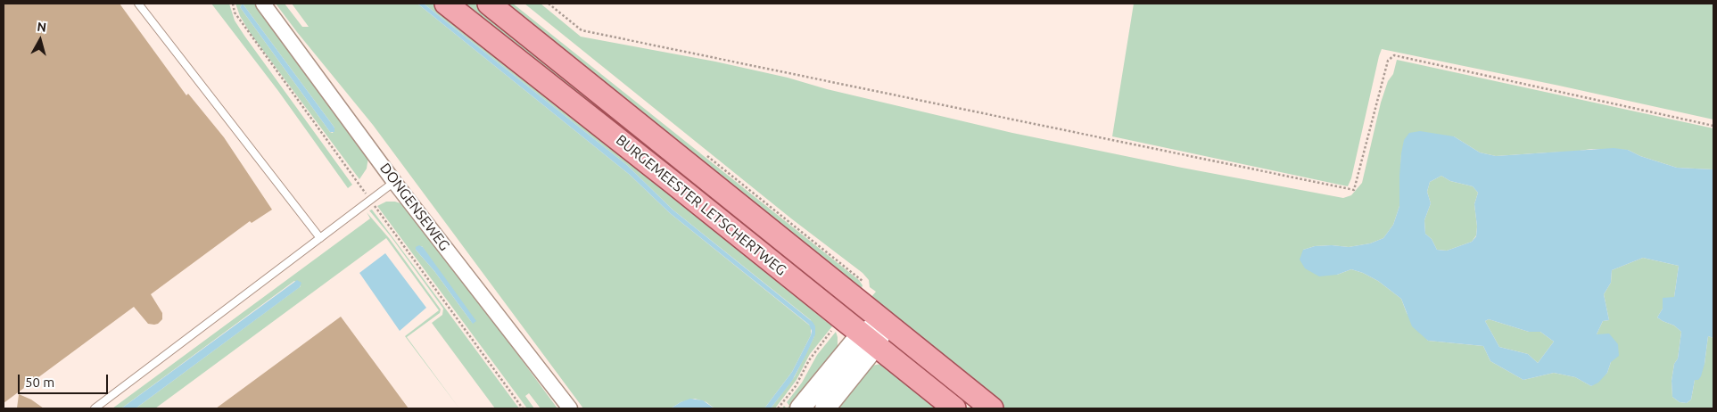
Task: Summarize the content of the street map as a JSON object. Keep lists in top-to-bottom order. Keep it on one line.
{"streets":{"main road":["BURGEMEESTER LETSCHERTWEG"],"street":["DONGENSEWEG"]},"scale_bar":"50 m","north":"top"}
